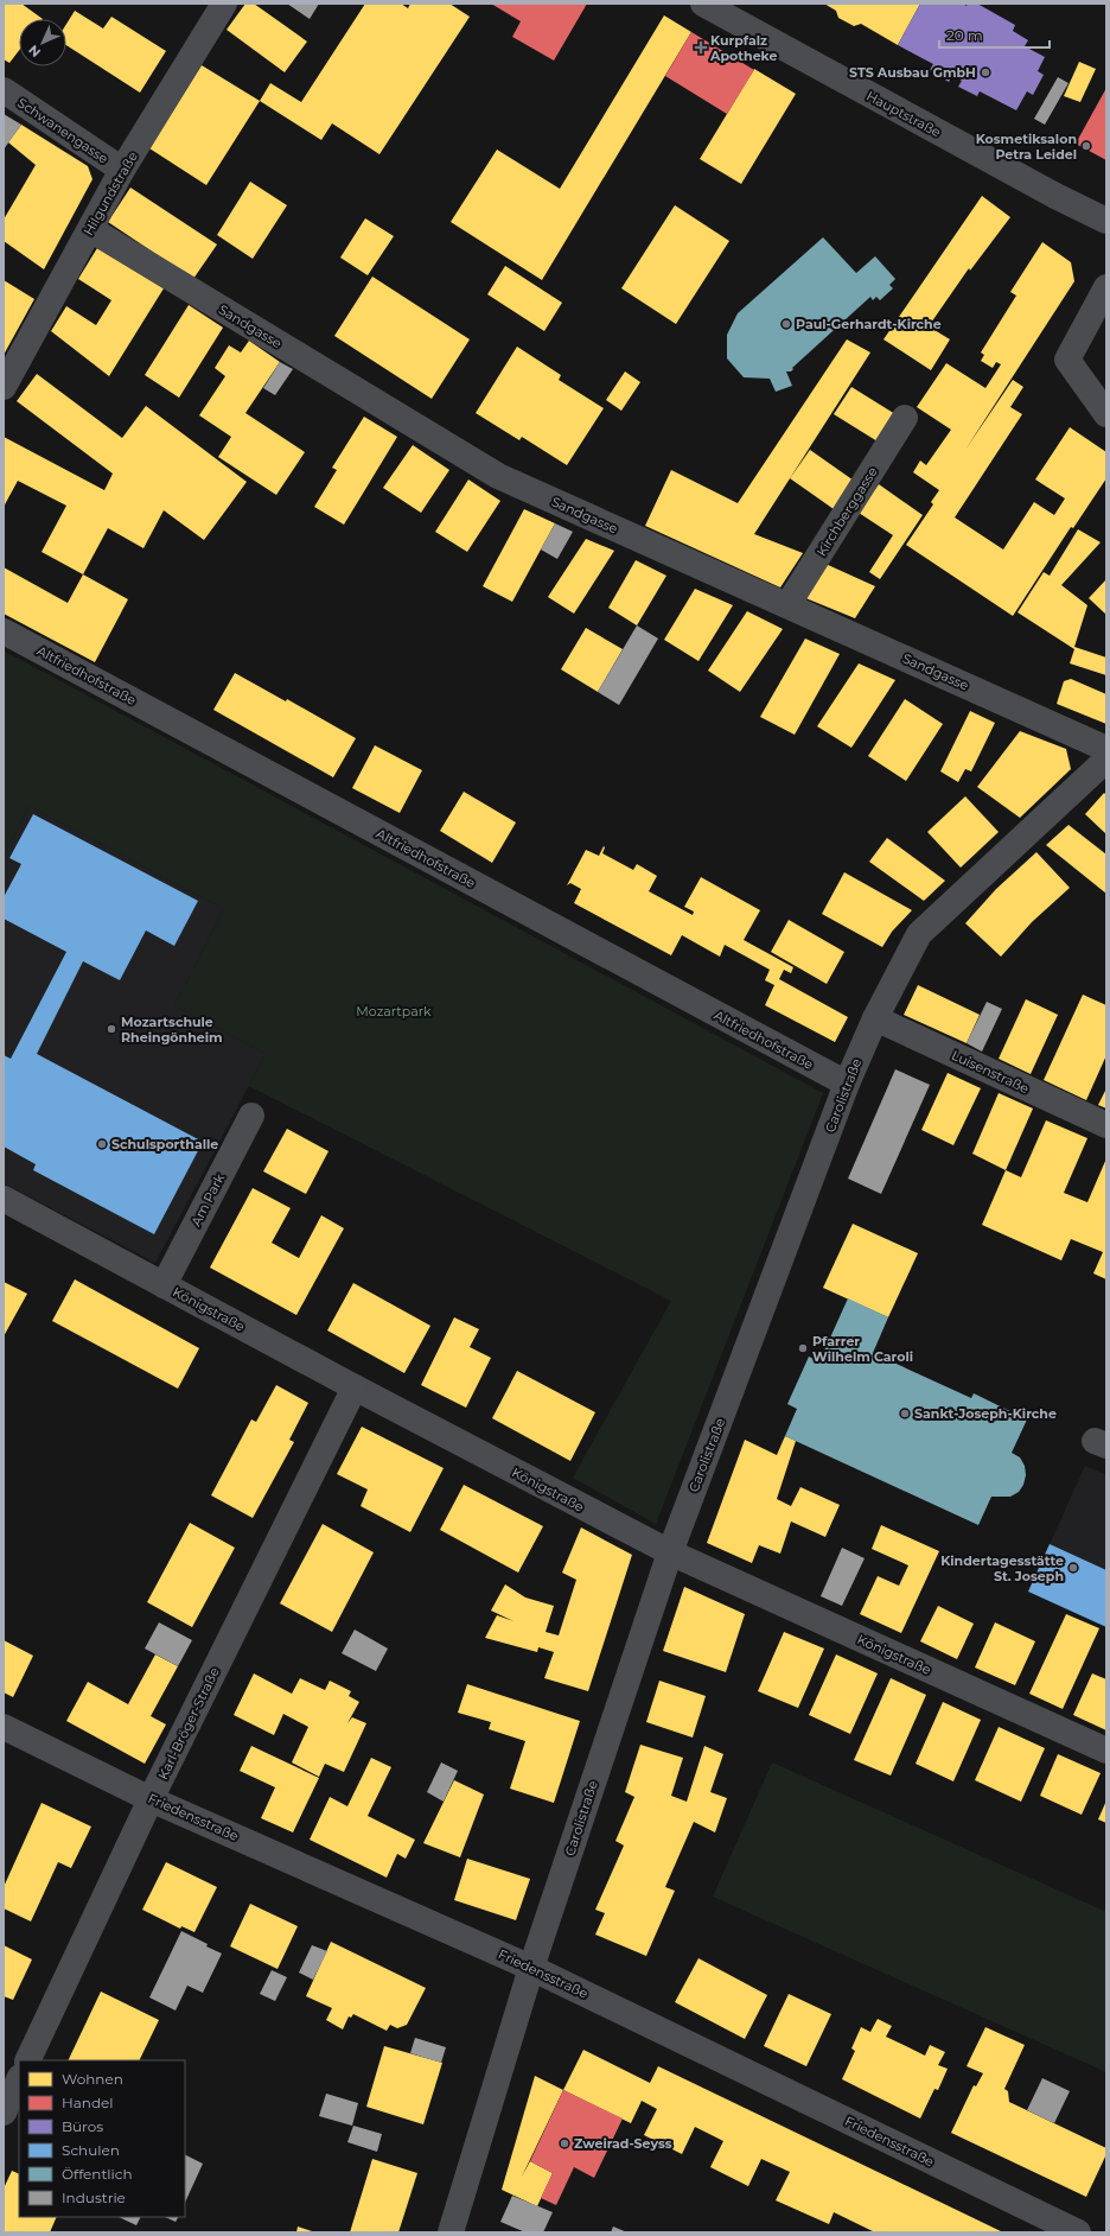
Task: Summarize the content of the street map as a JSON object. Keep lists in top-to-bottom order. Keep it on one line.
{"streets":{"street":["Hauptstraße","Schwanengasse","Hilgundstraße","Sandgasse","Kirchberggasse","Altfriedhofstraße","Luisenstraße","Carolistraße","Am Park","Königstraße","Karl-Bröger-Straße","Friedensstraße"]},"crossings":[["Schwanengasse","Hilgundstraße"],["Hilgundstraße","Sandgasse"],["Sandgasse","Kirchberggasse"],["Altfriedhofstraße","Carolistraße"],["Luisenstraße","Carolistraße"],["Carolistraße","Königstraße"],["Carolistraße","Friedensstraße"],["Am Park","Königstraße"],["Königstraße","Karl-Bröger-Straße"],["Karl-Bröger-Straße","Friedensstraße"]],"parks":["Mozartpark"],"places":{"health":["Kurpfalz Apotheke"],"other":["STS Ausbau GmbH","Kosmetiksalon Petra Leidel","Paul-Gerhardt-Kirche","Mozartschule Rheingönheim","Schulsporthalle","Pfarrer Wilhelm Caroli","Sankt-Joseph-Kirche","Kindertagesstätte St. Joseph","Zweirad-Seyss"]},"legend":["Wohnen","Handel","Büros","Schulen","Öffentlich","Industrie"],"scale_bar":"20 m","north":"bottom left"}
